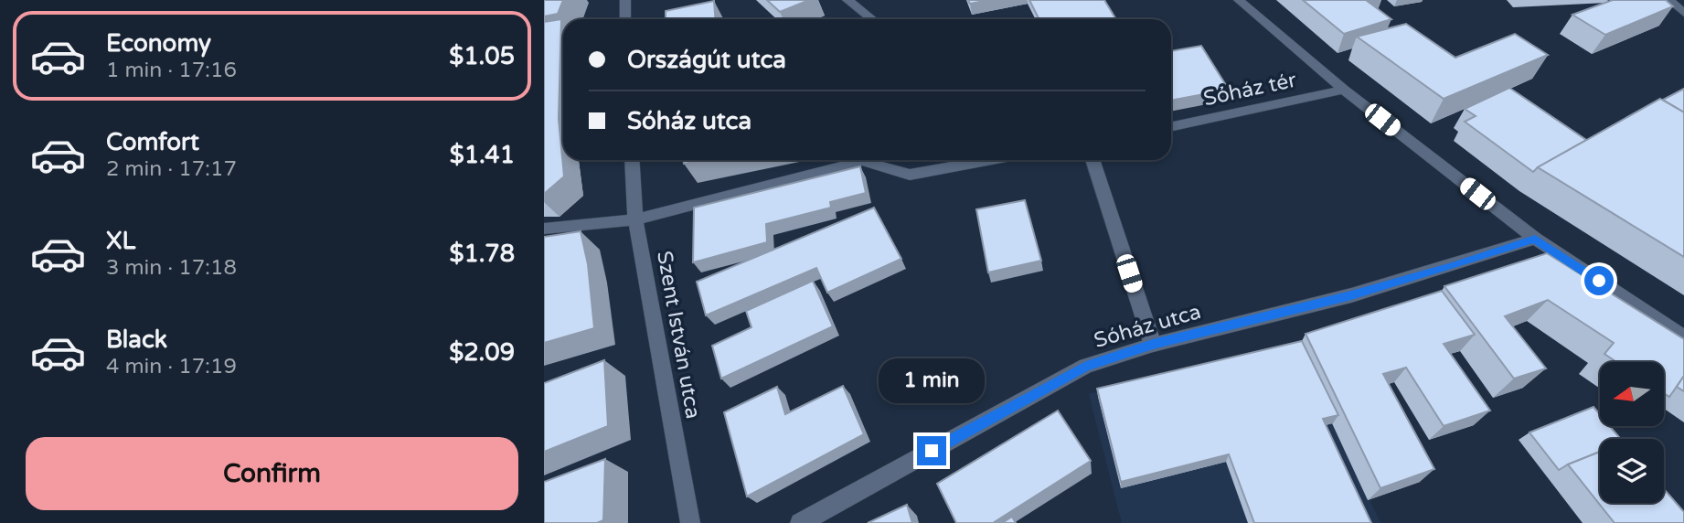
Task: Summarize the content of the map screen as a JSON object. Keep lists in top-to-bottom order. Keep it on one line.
{"streets":{"street":["Sóház tér","Sóház utca","Szent István utca"]},"north":"left","page":{"list":[{"name":"Economy","note":"1 min · 17:16","value":"$1.05"},{"name":"Comfort","note":"2 min · 17:17","value":"$1.41"},{"name":"XL","note":"3 min · 17:18","value":"$1.78"},{"name":"Black","note":"4 min · 17:19","value":"$2.09"}],"banner":["Országút utca","Sóház utca"],"bubble":"1 min","buttons":"Confirm"}}
